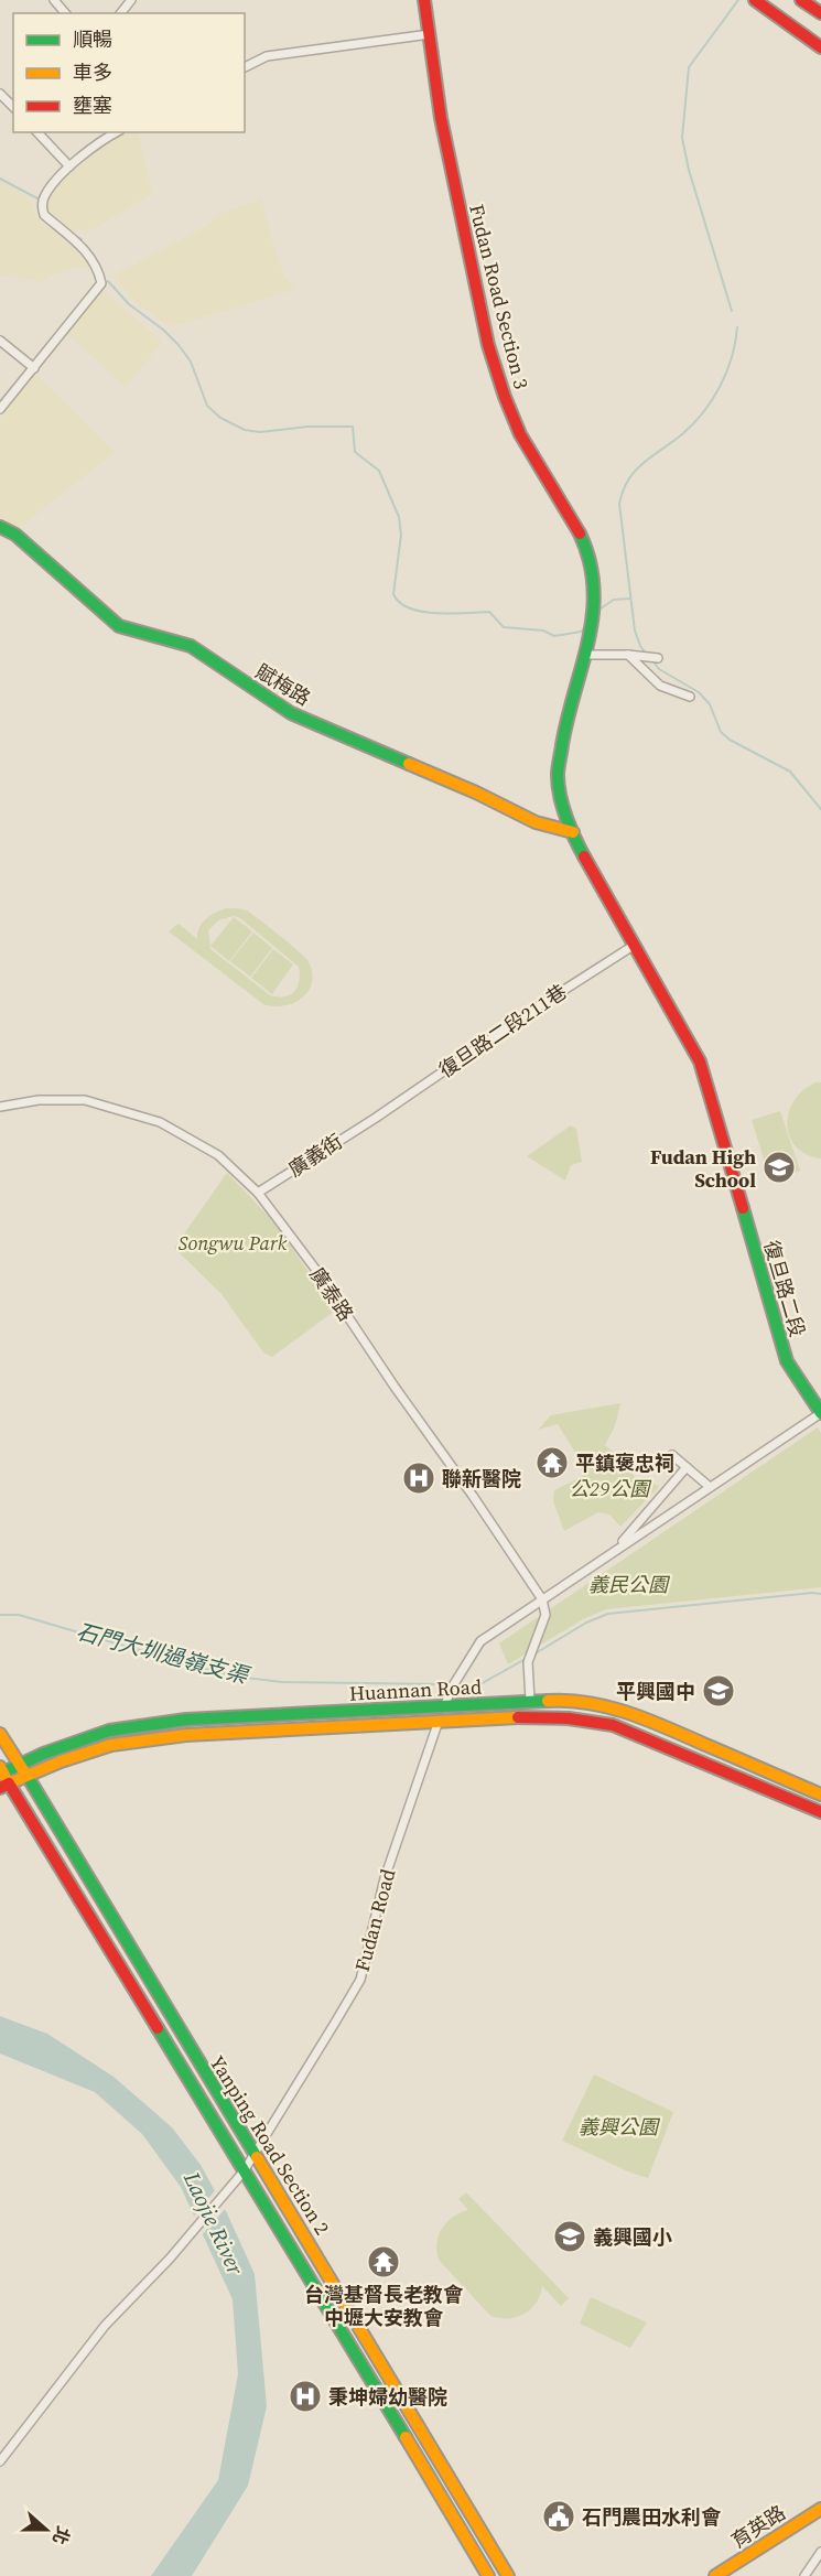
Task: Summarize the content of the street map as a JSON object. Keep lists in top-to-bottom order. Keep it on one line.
{"streets":{"main road":["Fudan Road Section 3","賦梅路","復旦路二段","Huannan Road","Yanping Road Section 2","育英路"],"street":["復旦路二段211巷","廣義街","廣泰路","Fudan Road"]},"crossings":[["Fudan Road Section 3","復旦路二段"],["賦梅路","復旦路二段"],["復旦路二段211巷","廣義街"],["復旦路二段211巷","復旦路二段"],["廣義街","廣泰路"],["Huannan Road","Fudan Road"],["Huannan Road","Yanping Road Section 2"],["Fudan Road","Yanping Road Section 2"]],"water":["石門大圳過嶺支渠","Laojie River"],"parks":["Songwu Park","公29公園","義民公園","義興公園"],"places":{"school or university":["Fudan High School","平興國中","義興國小"],"temple":["平鎮褒忠祠","台灣基督長老教會 中壢大安教會"],"hospital":["聯新醫院","秉坤婦幼醫院"],"public building":["石門農田水利會"]},"legend":["順暢","車多","壅塞"],"north":"right"}
